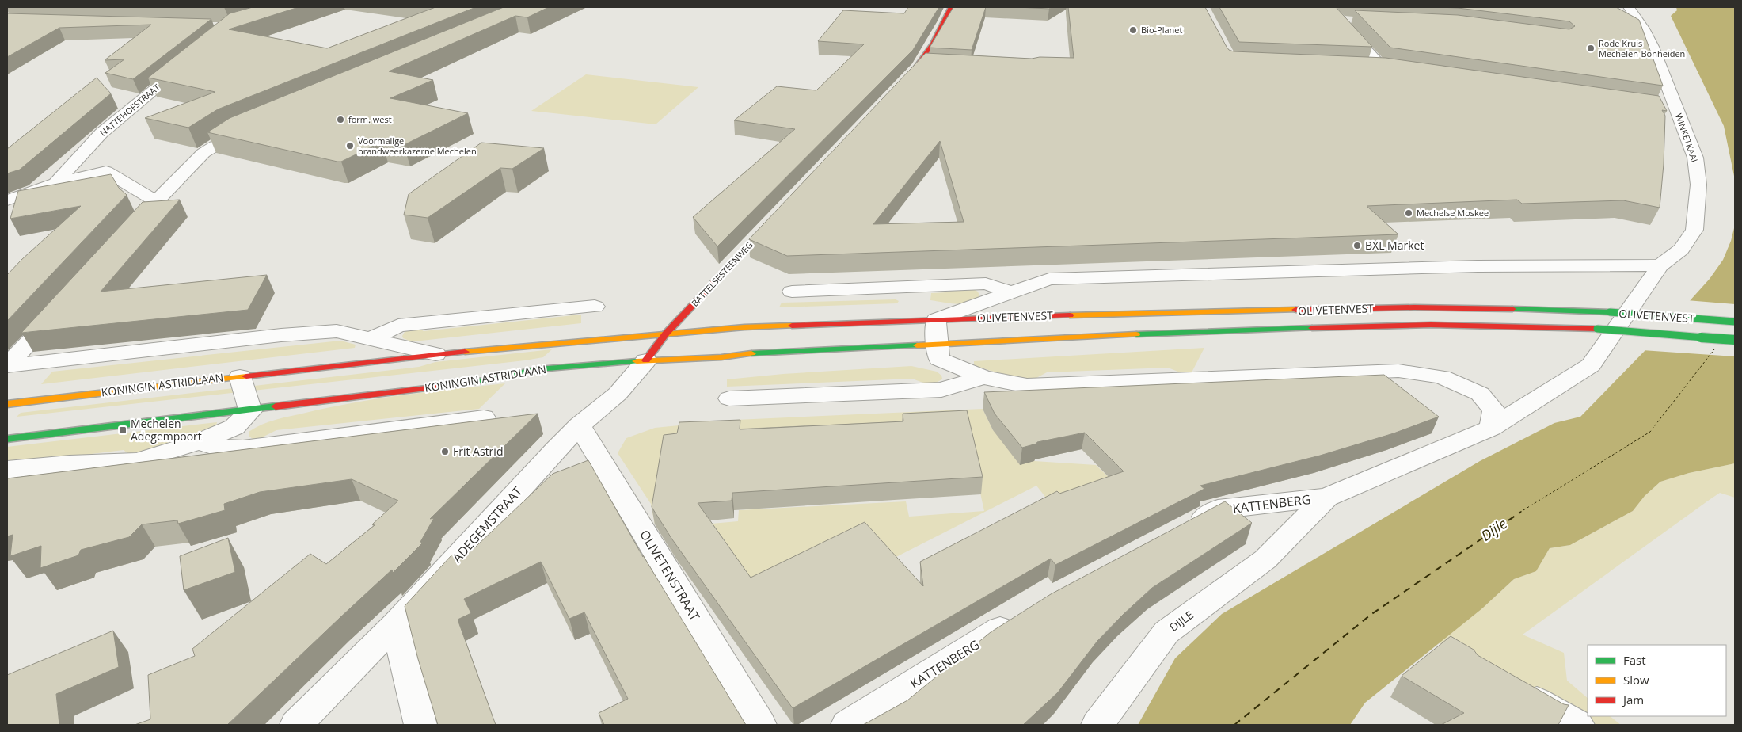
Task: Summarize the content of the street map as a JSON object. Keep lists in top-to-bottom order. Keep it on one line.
{"streets":{"main road":["BATTELSESTEENWEG","OLIVETENVEST","KONINGIN ASTRIDLAAN"],"street":["NATTEHOFSTRAAT","WINKETKAAI","KATTENBERG","ADEGEMSTRAAT","OLIVETENSTRAAT","DIJLE"]},"crossings":[["WINKETKAAI","OLIVETENVEST"],["WINKETKAAI","DIJLE"],["BATTELSESTEENWEG","KONINGIN ASTRIDLAAN"],["BATTELSESTEENWEG","ADEGEMSTRAAT"],["OLIVETENVEST","KONINGIN ASTRIDLAAN"],["OLIVETENVEST","DIJLE"],["KONINGIN ASTRIDLAAN","ADEGEMSTRAAT"],["KATTENBERG","DIJLE"],["ADEGEMSTRAAT","OLIVETENSTRAAT"]],"water":["Dijle"],"places":{"other":["Bio-Planet","Rode Kruis Mechelen-Bonheiden","form. west","Voormalige brandweerkazerne Mechelen","Mechelse Moskee","BXL Market","Frit Astrid"],"transit":["Mechelen Adegempoort"]},"legend":["Fast","Slow","Jam"]}
